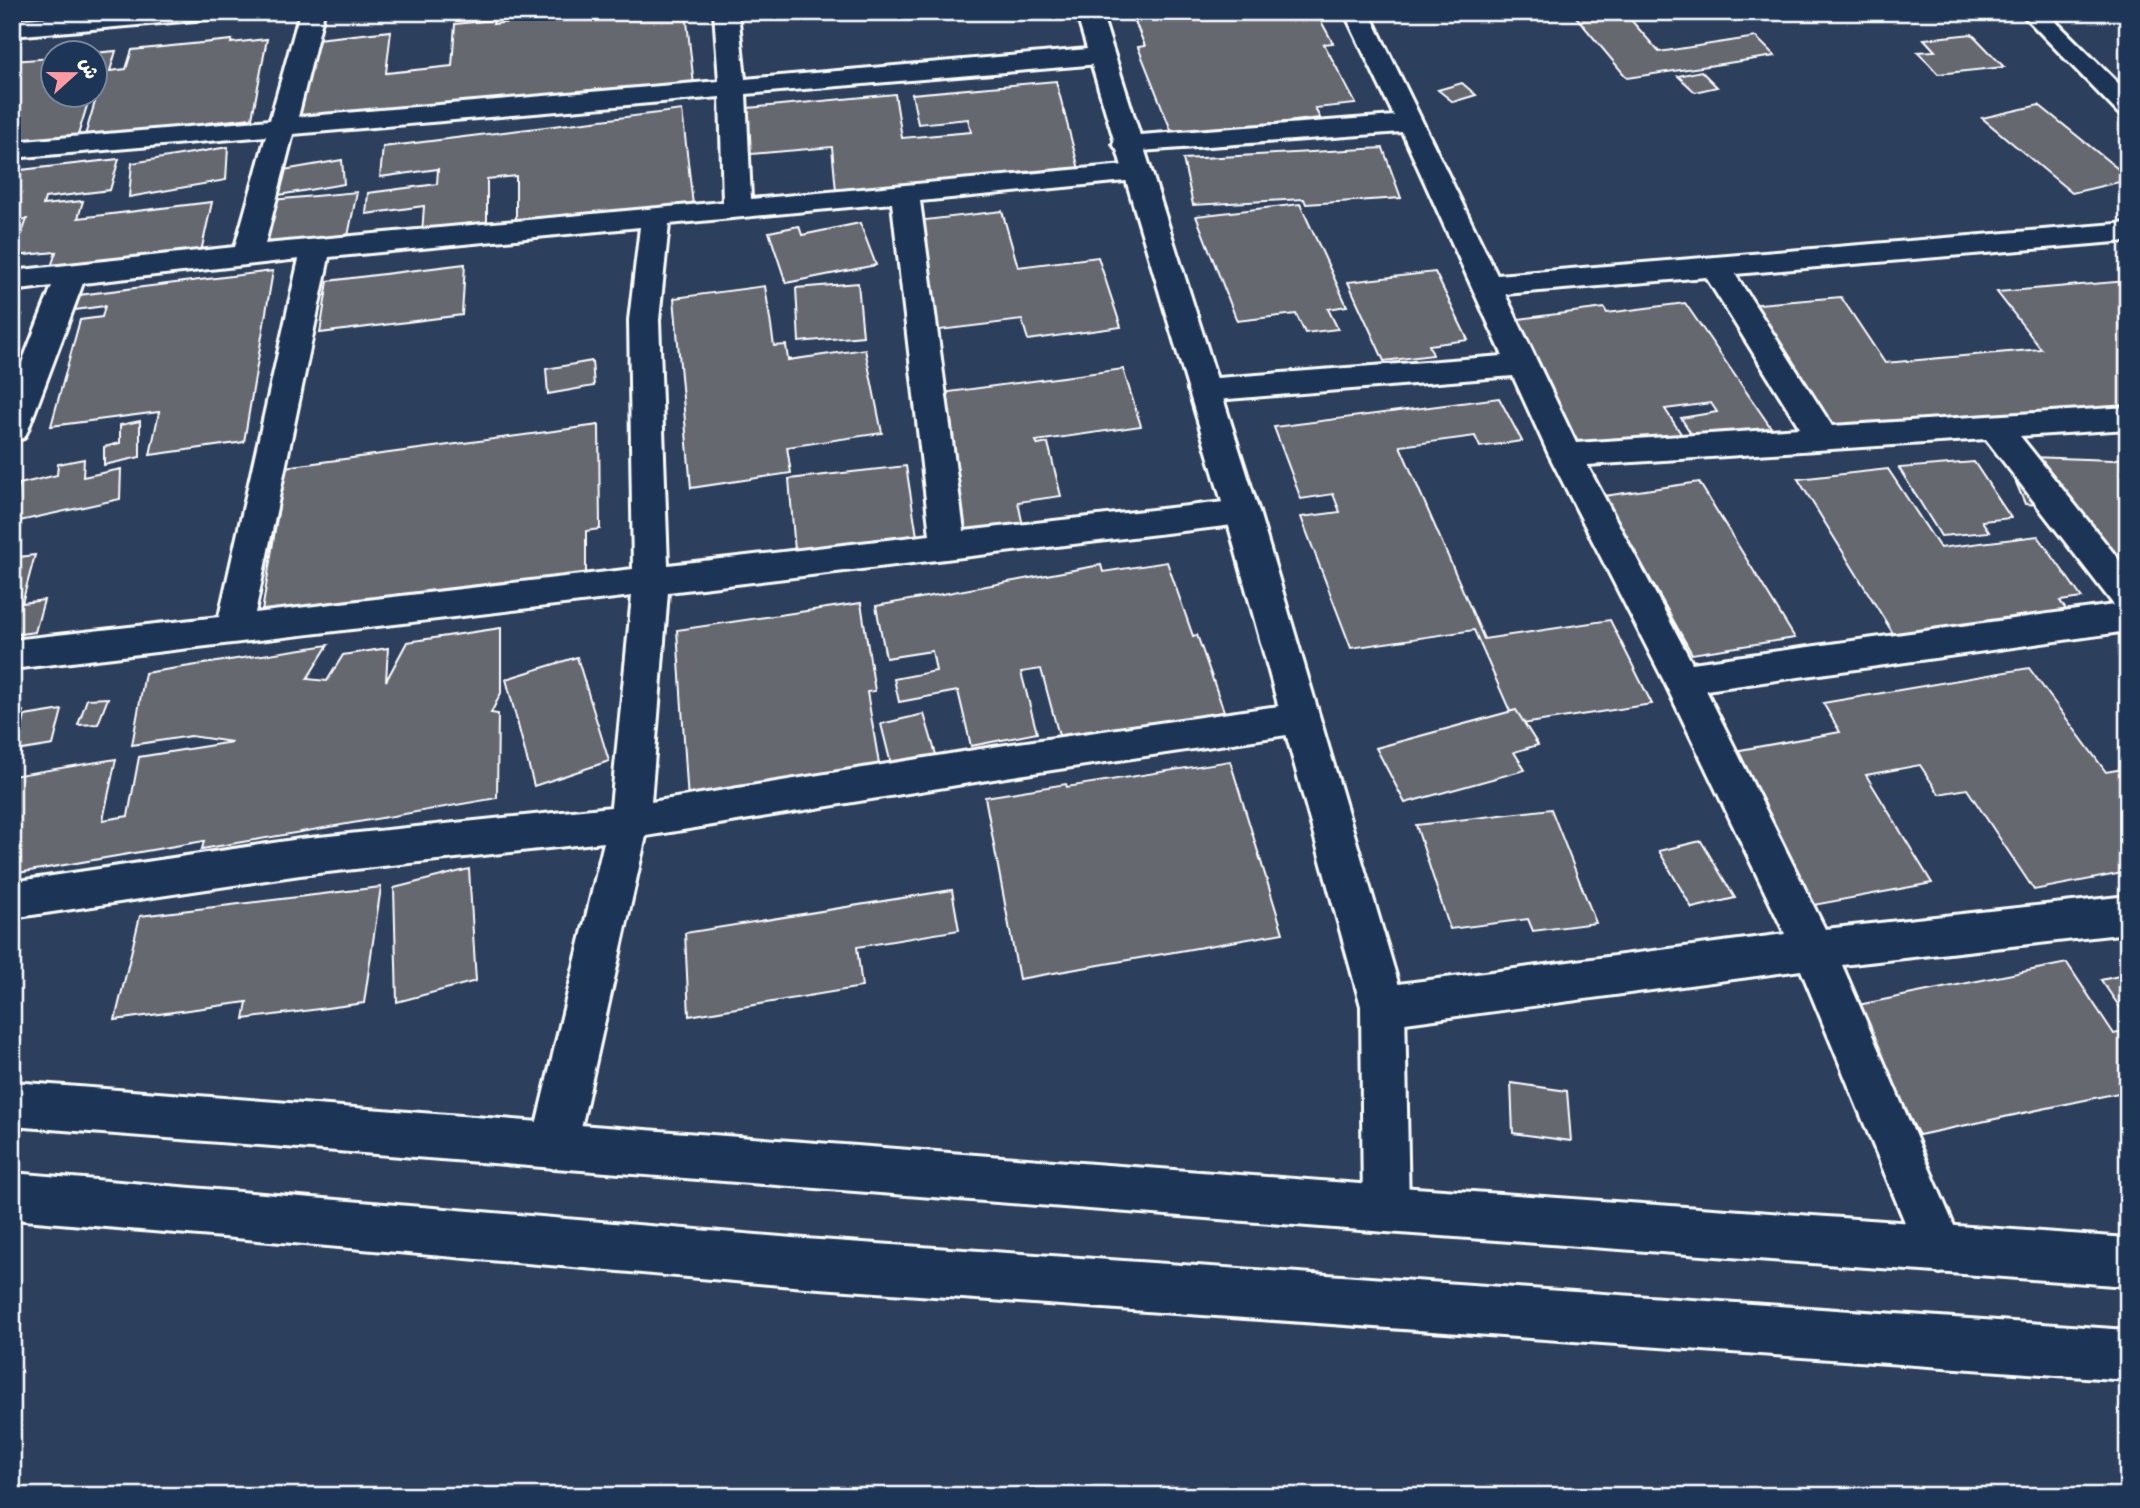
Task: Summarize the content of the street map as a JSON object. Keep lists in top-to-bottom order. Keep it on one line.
{"north":"right"}
